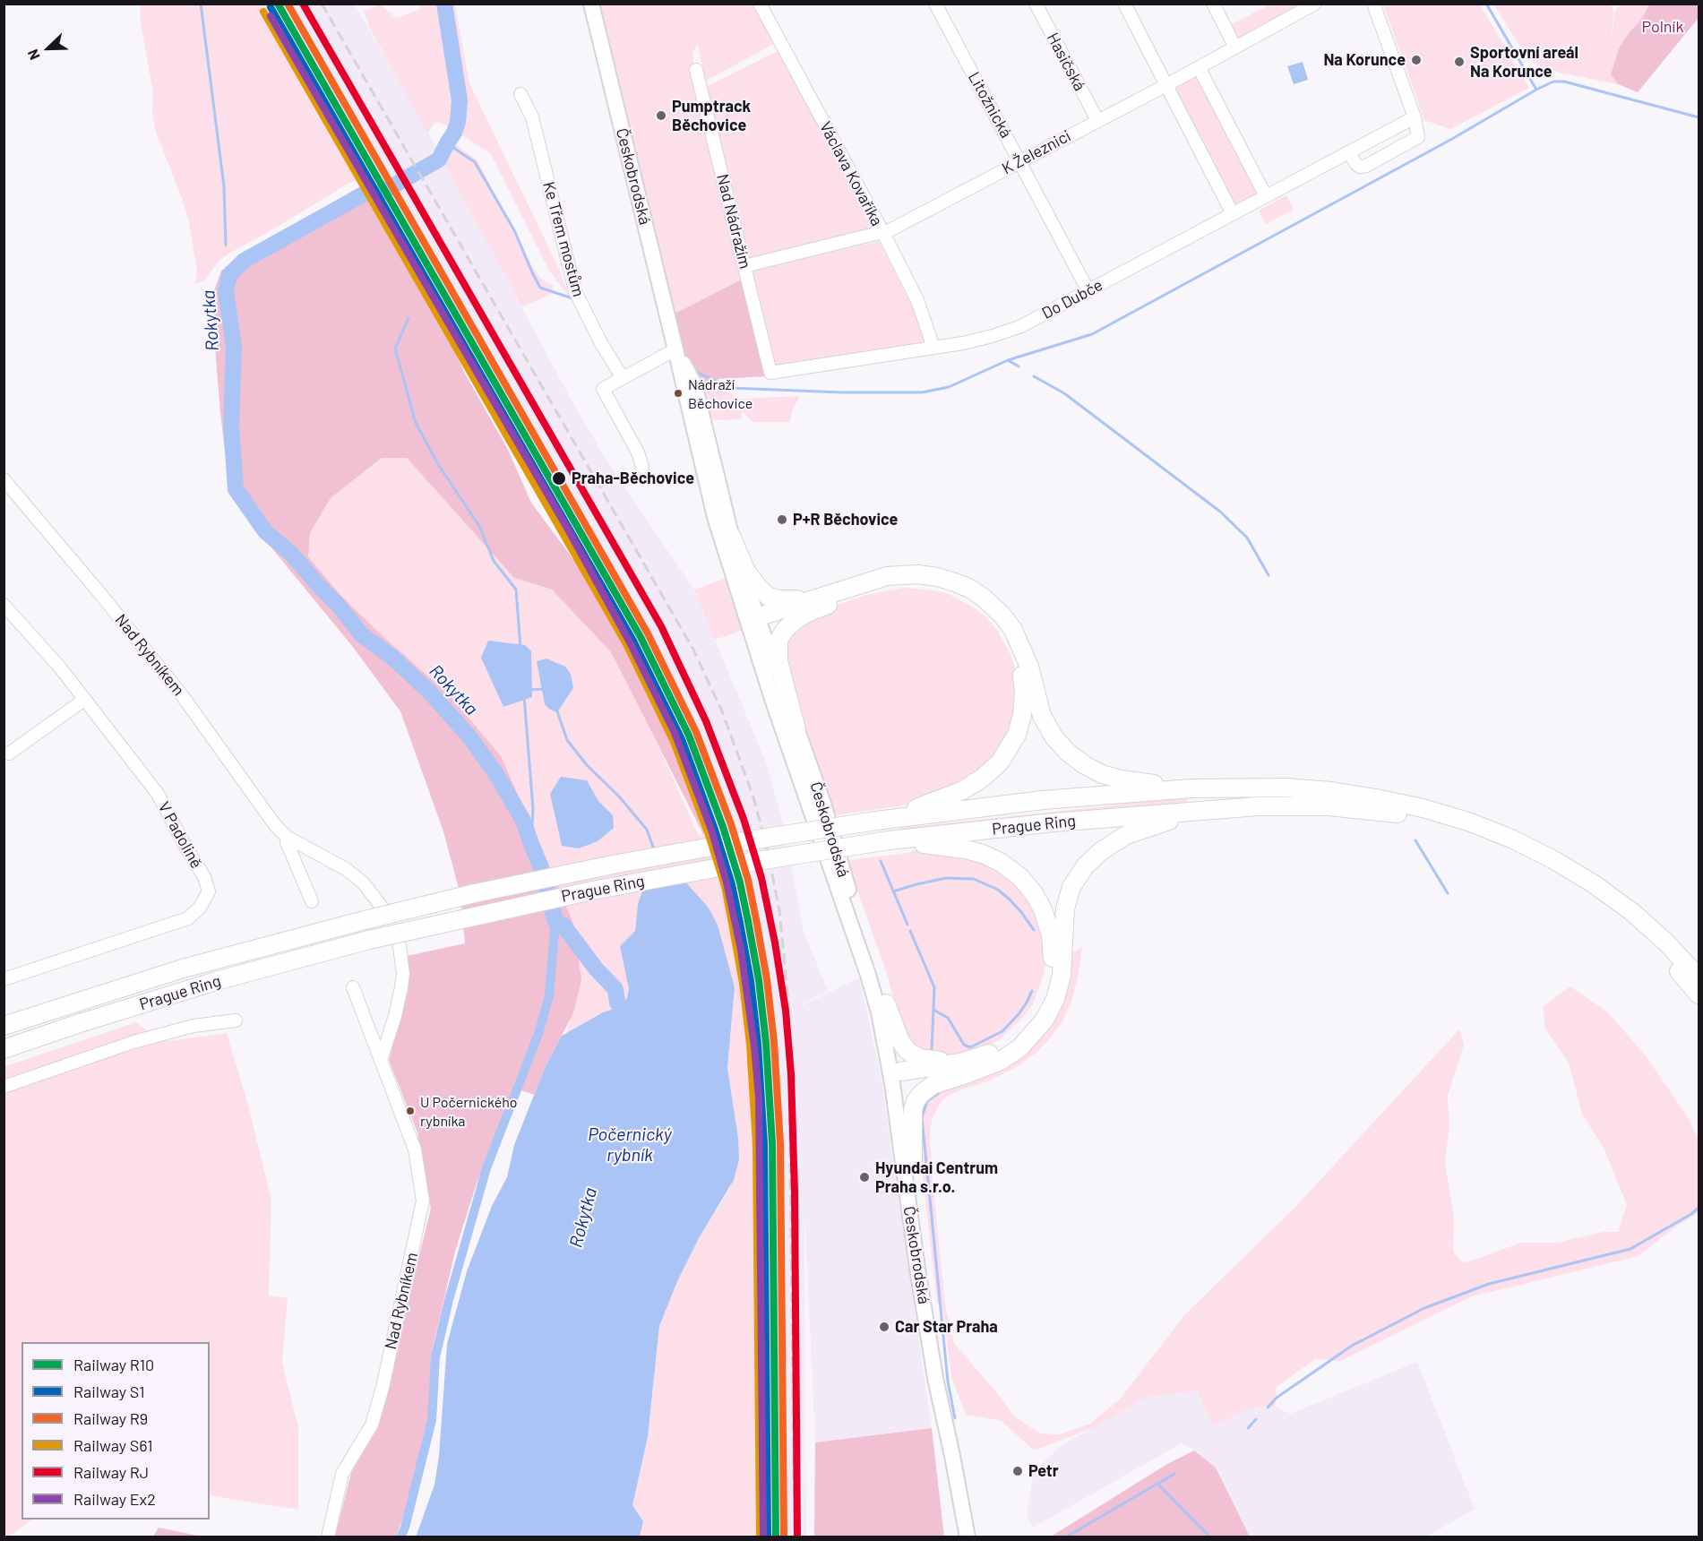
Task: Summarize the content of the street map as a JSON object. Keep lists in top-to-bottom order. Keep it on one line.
{"streets":{"highway":["Prague Ring"],"main road":["Českobrodská"],"street":["Hasičská","Litožnická","K Železnici","Václava Kovaříka","Nad Nádražím","Ke Třem mostům","Do Dubče","Nad Rybníkem","V Padolině"]},"crossings":[["Hasičská","K Železnici"],["Litožnická","K Železnici"],["Litožnická","Do Dubče"],["K Železnici","Václava Kovaříka"],["K Železnici","Nad Nádražím"],["Václava Kovaříka","Do Dubče"],["Nad Nádražím","Do Dubče"]],"water":["Rokytka","Počernický rybník"],"parks":["Polník"],"places":["Na Korunce","Sportovní areál Na Korunce","Pumptrack Běchovice","Nádraží Běchovice","Praha-Běchovice","P+R Běchovice","U Počernického rybníka","Hyundai Centrum Praha s.r.o.","Car Star Praha","Petr"],"lines":["rail line R10","rail line R9","rail line RJ","rail line S1","rail line S61","rail line Ex2"],"legend":["Railway R10","Railway S1","Railway R9","Railway S61","Railway RJ","Railway Ex2"],"north":"bottom left"}
